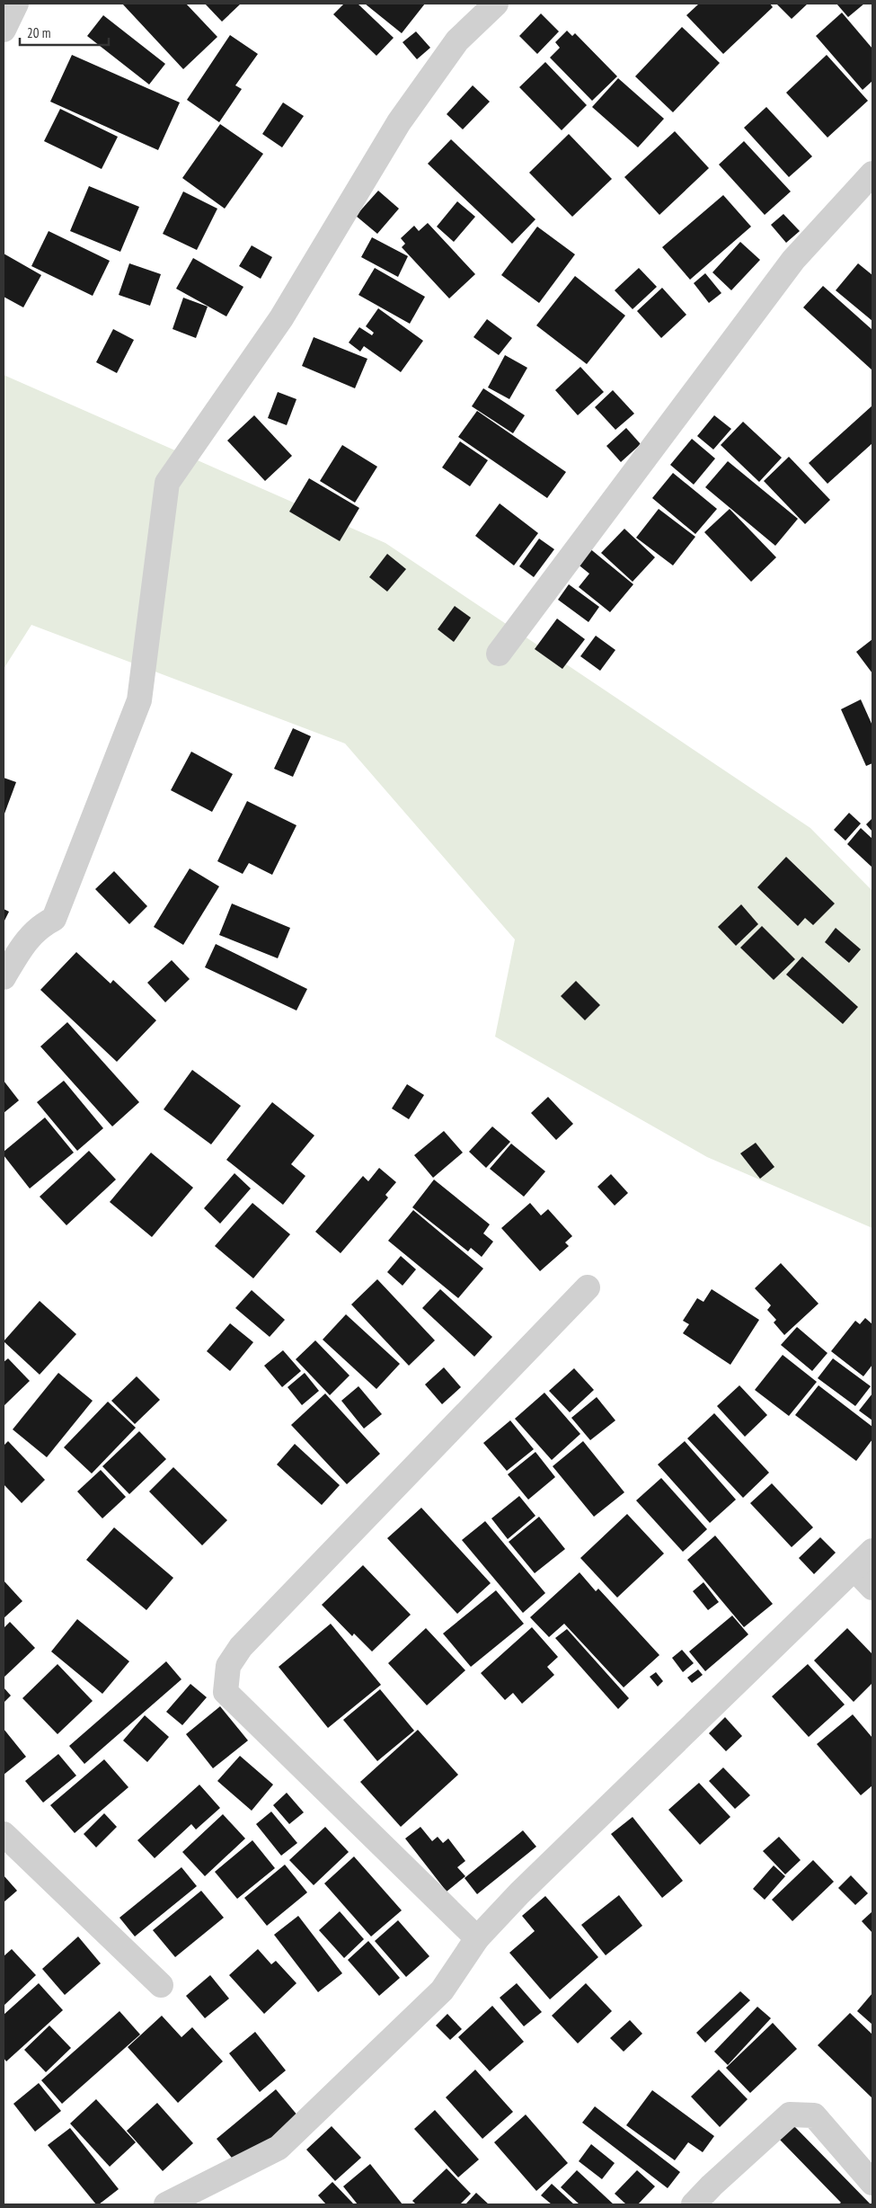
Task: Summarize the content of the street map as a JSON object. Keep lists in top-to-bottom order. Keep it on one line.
{"scale_bar":"20 m"}
